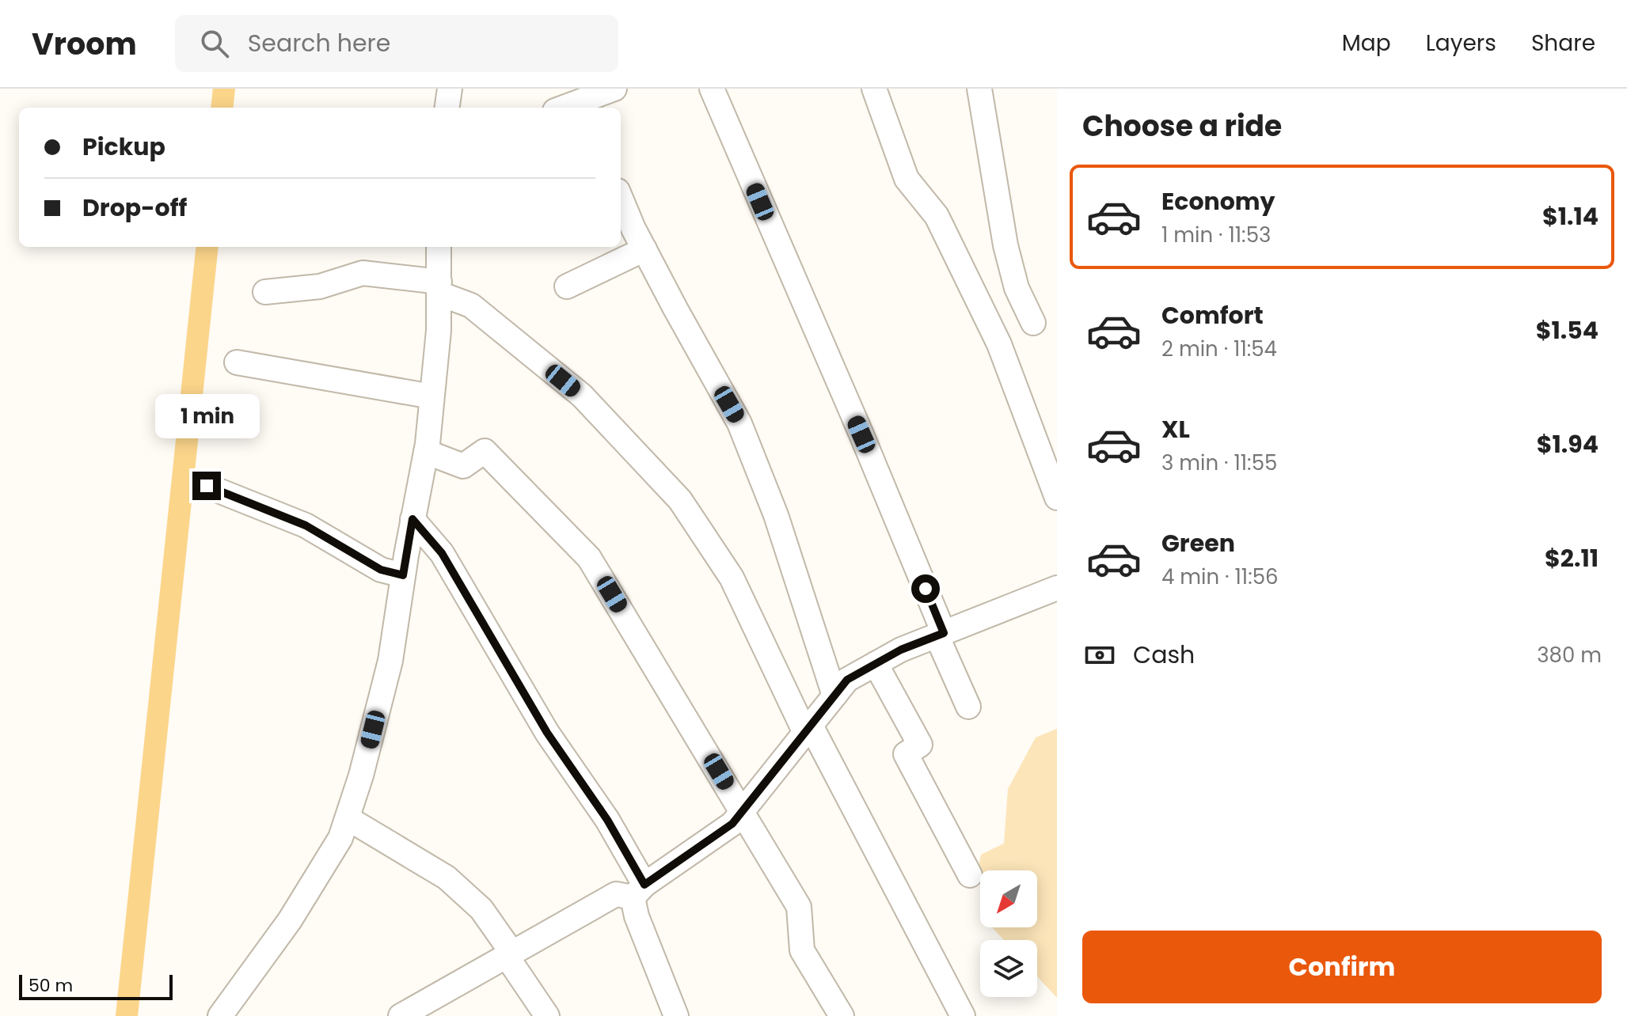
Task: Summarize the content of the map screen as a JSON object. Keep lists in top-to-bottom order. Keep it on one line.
{"scale_bar":"50 m","north":"bottom left","page":{"header":"Vroom","search":"Search here","nav":["Map","Layers","Share"],"heading":"Choose a ride","banner":["Pickup","Drop-off"],"list":[{"name":"Economy","note":"1 min · 11:53","value":"$1.14"},{"name":"Comfort","note":"2 min · 11:54","value":"$1.54"},{"name":"XL","note":"3 min · 11:55","value":"$1.94"},{"name":"Green","note":"4 min · 11:56","value":"$2.11"}],"bubble":"1 min","pay":["Cash","380 m"],"buttons":"Confirm","scale":"50 m"}}
